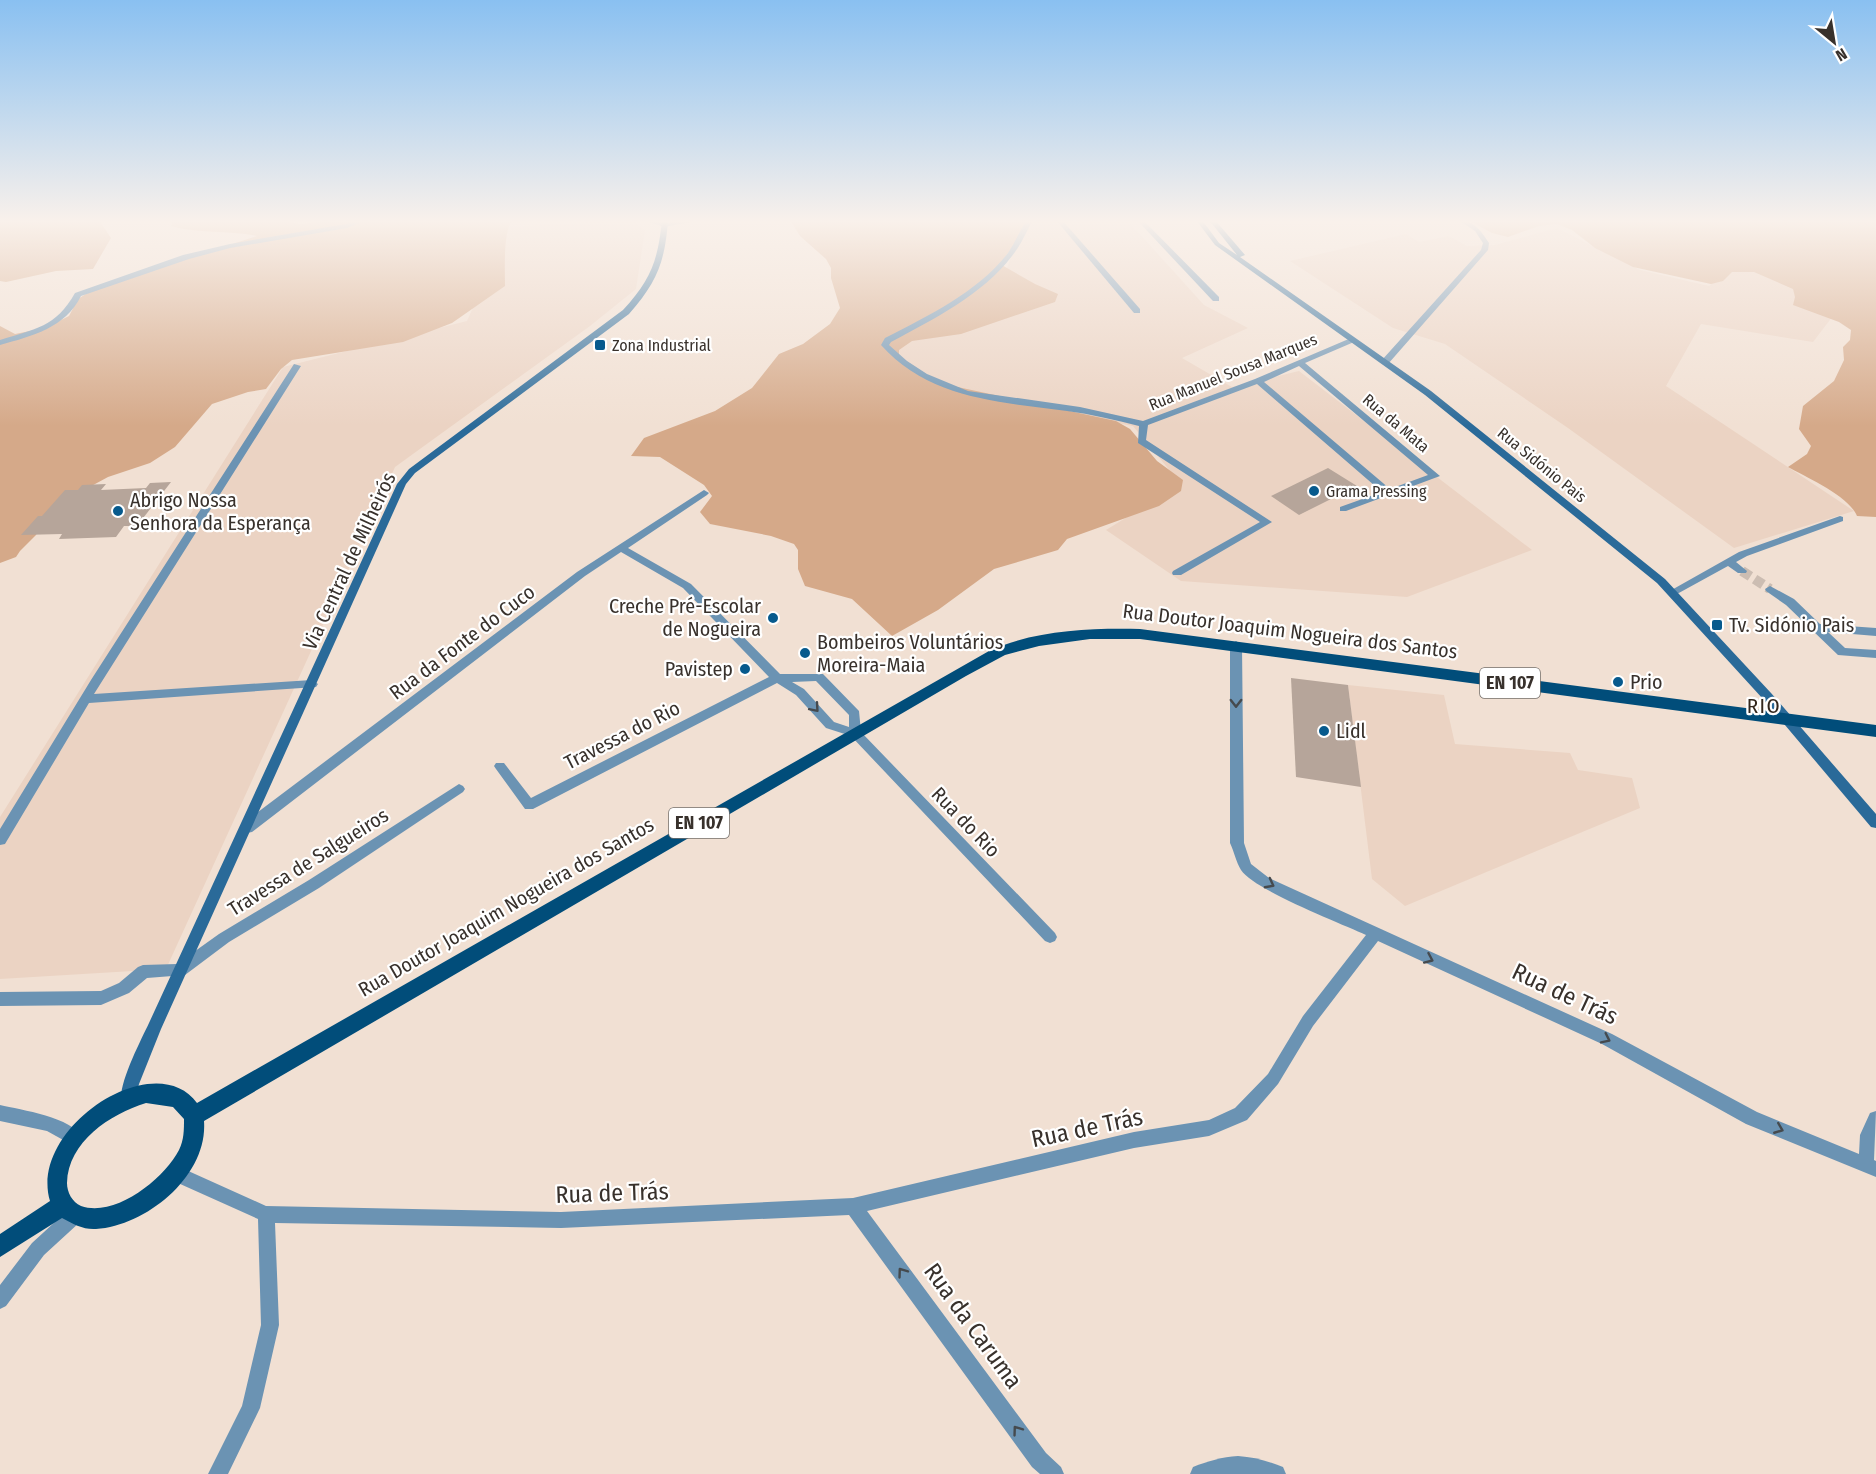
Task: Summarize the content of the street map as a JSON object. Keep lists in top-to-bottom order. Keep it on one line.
{"streets":{"main road":["Rua Doutor Joaquim Nogueira dos Santos","EN 107"],"street":["Rua Manuel Sousa Marques","Rua da Mata","Rua Sidónio Pais","Via Central de Milheirós","Rua da Fonte do Cuco","Travessa do Rio","Rua do Rio","Travessa de Salgueiros","Rua de Trás","Rua da Caruma"]},"crossings":[["Rua Manuel Sousa Marques","Rua da Mata"],["Rua Manuel Sousa Marques","Rua Sidónio Pais"],["Rua Sidónio Pais","Rua Doutor Joaquim Nogueira dos Santos"],["Rua Sidónio Pais","EN 107"],["Via Central de Milheirós","Rua Doutor Joaquim Nogueira dos Santos"],["Via Central de Milheirós","Rua da Fonte do Cuco"],["Via Central de Milheirós","Travessa de Salgueiros"],["Via Central de Milheirós","Rua de Trás"],["Rua Doutor Joaquim Nogueira dos Santos","EN 107"],["Rua Doutor Joaquim Nogueira dos Santos","Rua do Rio"],["Rua Doutor Joaquim Nogueira dos Santos","Rua de Trás"],["Rua da Fonte do Cuco","Rua do Rio"],["Travessa do Rio","Rua do Rio"],["Rua de Trás","Rua da Caruma"]],"one_way":["Rua da Caruma"],"districts":["RIO"],"places":{"transit":["Zona Industrial","Tv. Sidónio Pais"],"other":["Grama Pressing","Abrigo Nossa Senhora da Esperança","Creche Pré-Escolar de Nogueira","Bombeiros Voluntários Moreira-Maia","Pavistep","Prio","Lidl"]},"north":"bottom right"}
